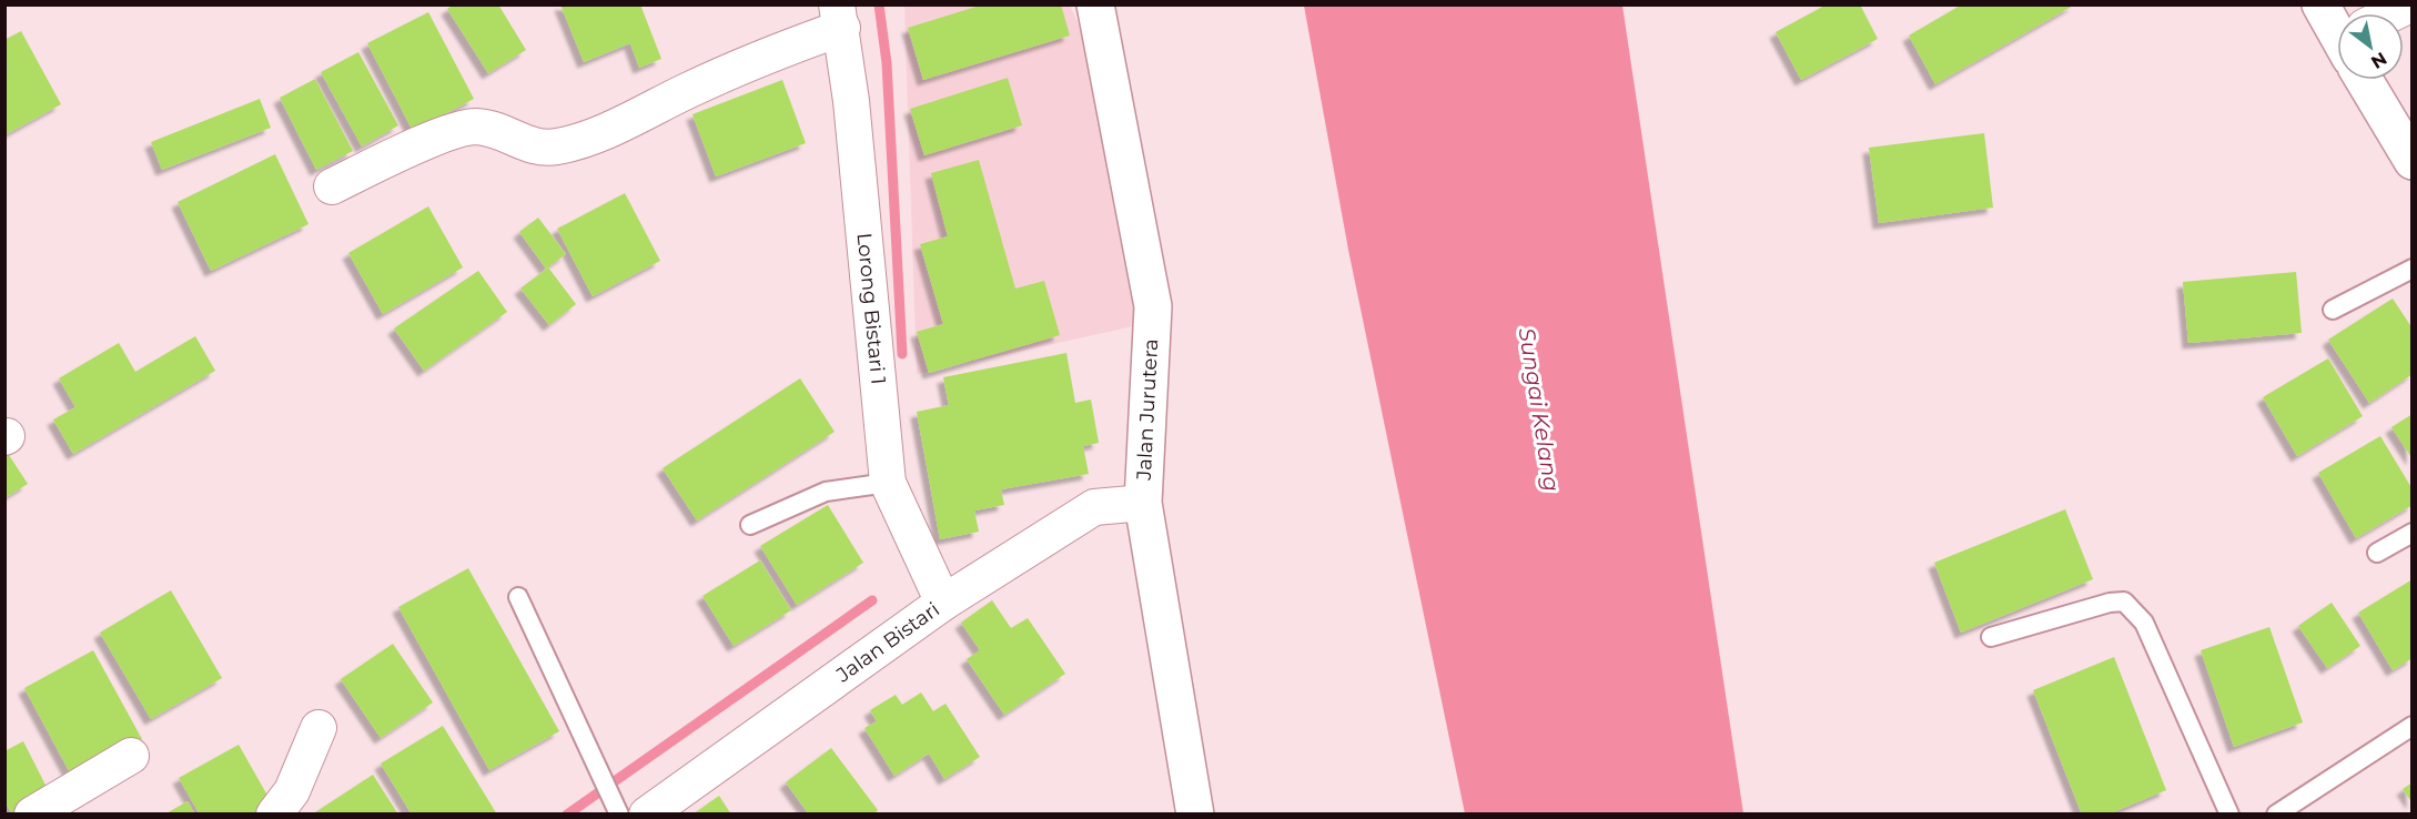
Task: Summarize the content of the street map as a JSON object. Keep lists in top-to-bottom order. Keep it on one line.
{"streets":{"street":["Lorong Bistari 1","Jalan Jurutera","Jalan Bistari"]},"crossings":[["Lorong Bistari 1","Jalan Bistari"],["Jalan Jurutera","Jalan Bistari"]],"water":["Sungai Kelang"],"north":"bottom right"}
